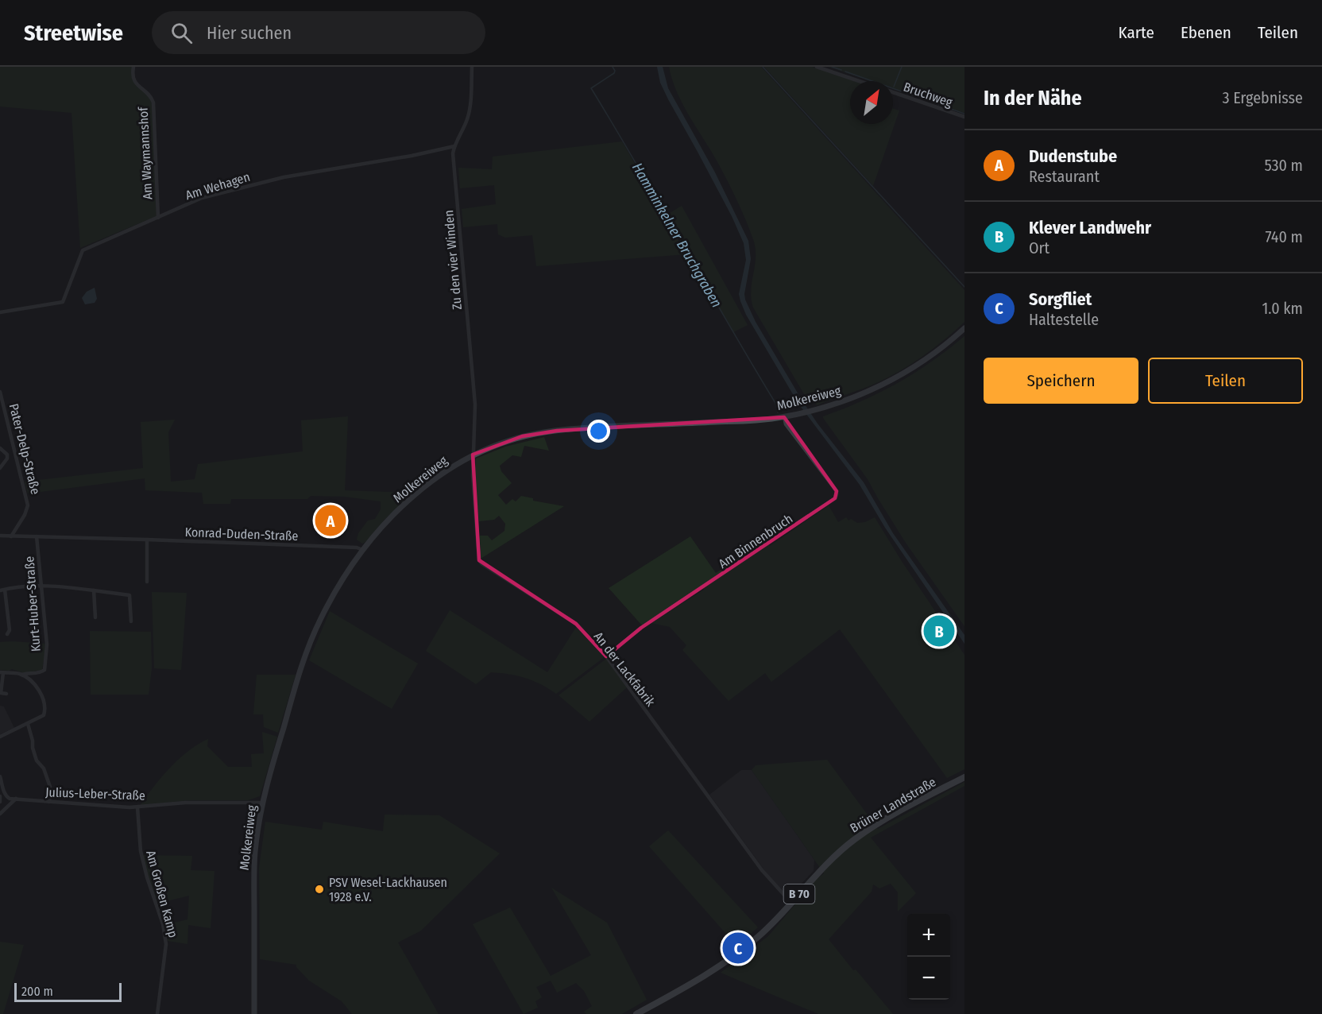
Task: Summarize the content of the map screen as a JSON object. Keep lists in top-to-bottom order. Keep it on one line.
{"streets":{"main road":["Molkereiweg","Brüner Landstraße","B 70"],"street":["Bruchweg","Am Waymannshof","Am Wehagen","Zu den vier Winden","Pater-Delp-Straße","Konrad-Duden-Straße","Am Binnenbruch","Kurt-Huber-Straße","An der Lackfabrik","Julius-Leber-Straße","Am Großen Kamp"]},"crossings":[["Am Waymannshof","Am Wehagen"],["Am Wehagen","Zu den vier Winden"],["Zu den vier Winden","Molkereiweg"],["Zu den vier Winden","An der Lackfabrik"],["Molkereiweg","Konrad-Duden-Straße"],["Molkereiweg","Am Binnenbruch"],["Molkereiweg","An der Lackfabrik"],["Molkereiweg","Julius-Leber-Straße"],["Pater-Delp-Straße","Konrad-Duden-Straße"],["Konrad-Duden-Straße","Kurt-Huber-Straße"],["Am Binnenbruch","An der Lackfabrik"],["An der Lackfabrik","Brüner Landstraße"],["Julius-Leber-Straße","Am Großen Kamp"]],"water":["Hamminkelner Bruchgraben"],"places":["PSV Wesel-Lackhausen 1928 e.V."],"scale_bar":"200 m","north":"top right","page":{"header":"Streetwise","search":"Hier suchen","nav":["Karte","Ebenen","Teilen"],"heading":["In der Nähe","3 Ergebnisse"],"list":[{"mark":"A","name":"Dudenstube","note":"Restaurant","value":"530 m"},{"mark":"B","name":"Klever Landwehr","note":"Ort","value":"740 m"},{"mark":"C","name":"Sorgfliet","note":"Haltestelle","value":"1.0 km"}],"buttons":["Speichern","Teilen"],"pins":["A","B","C"],"map_buttons":["+","−"],"scale":"200 m"}}
